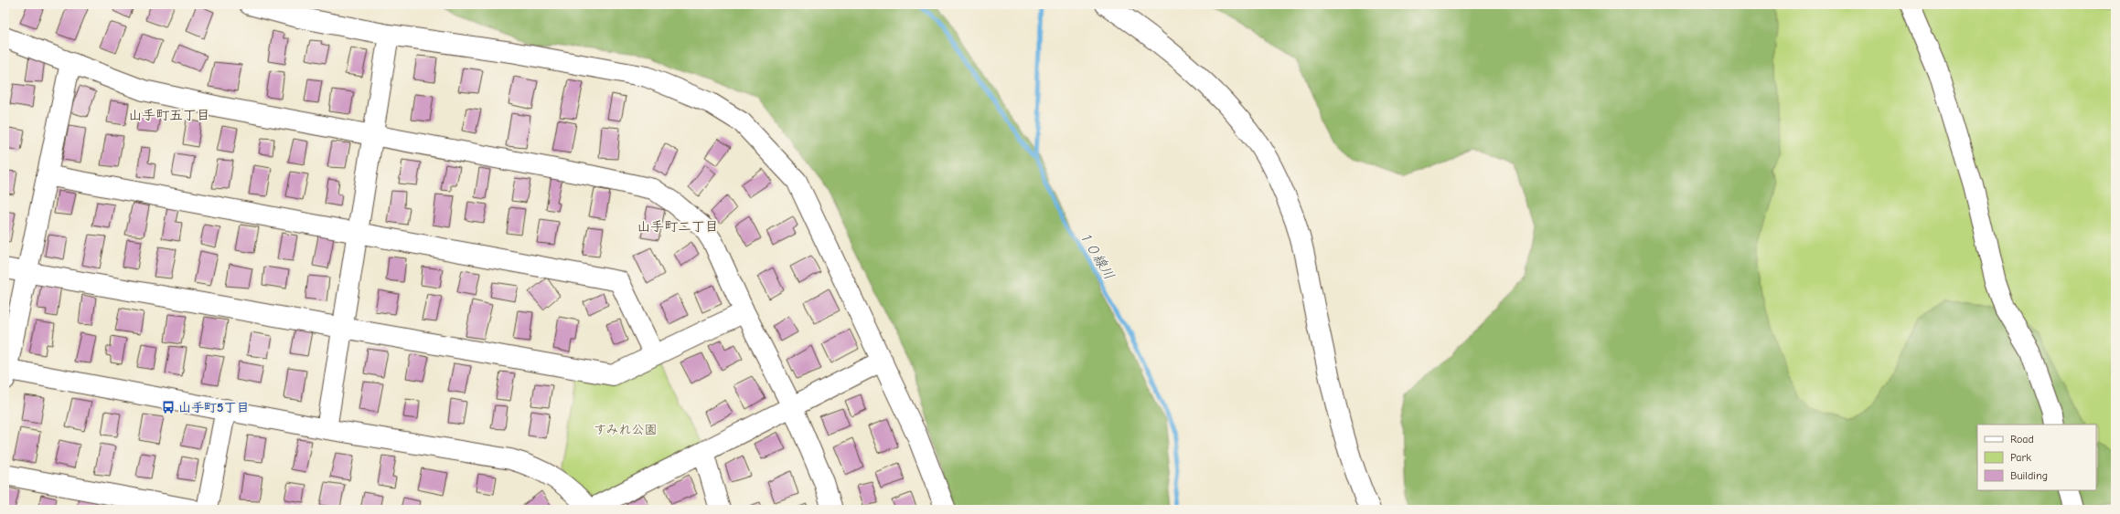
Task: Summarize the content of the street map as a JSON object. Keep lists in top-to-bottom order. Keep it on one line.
{"districts":["山手町五丁目","山手町二丁目"],"water":["１０線川"],"parks":["すみれ公園"],"places":{"bus stop":["山手町5丁目"]},"legend":["Road","Park","Building"]}
